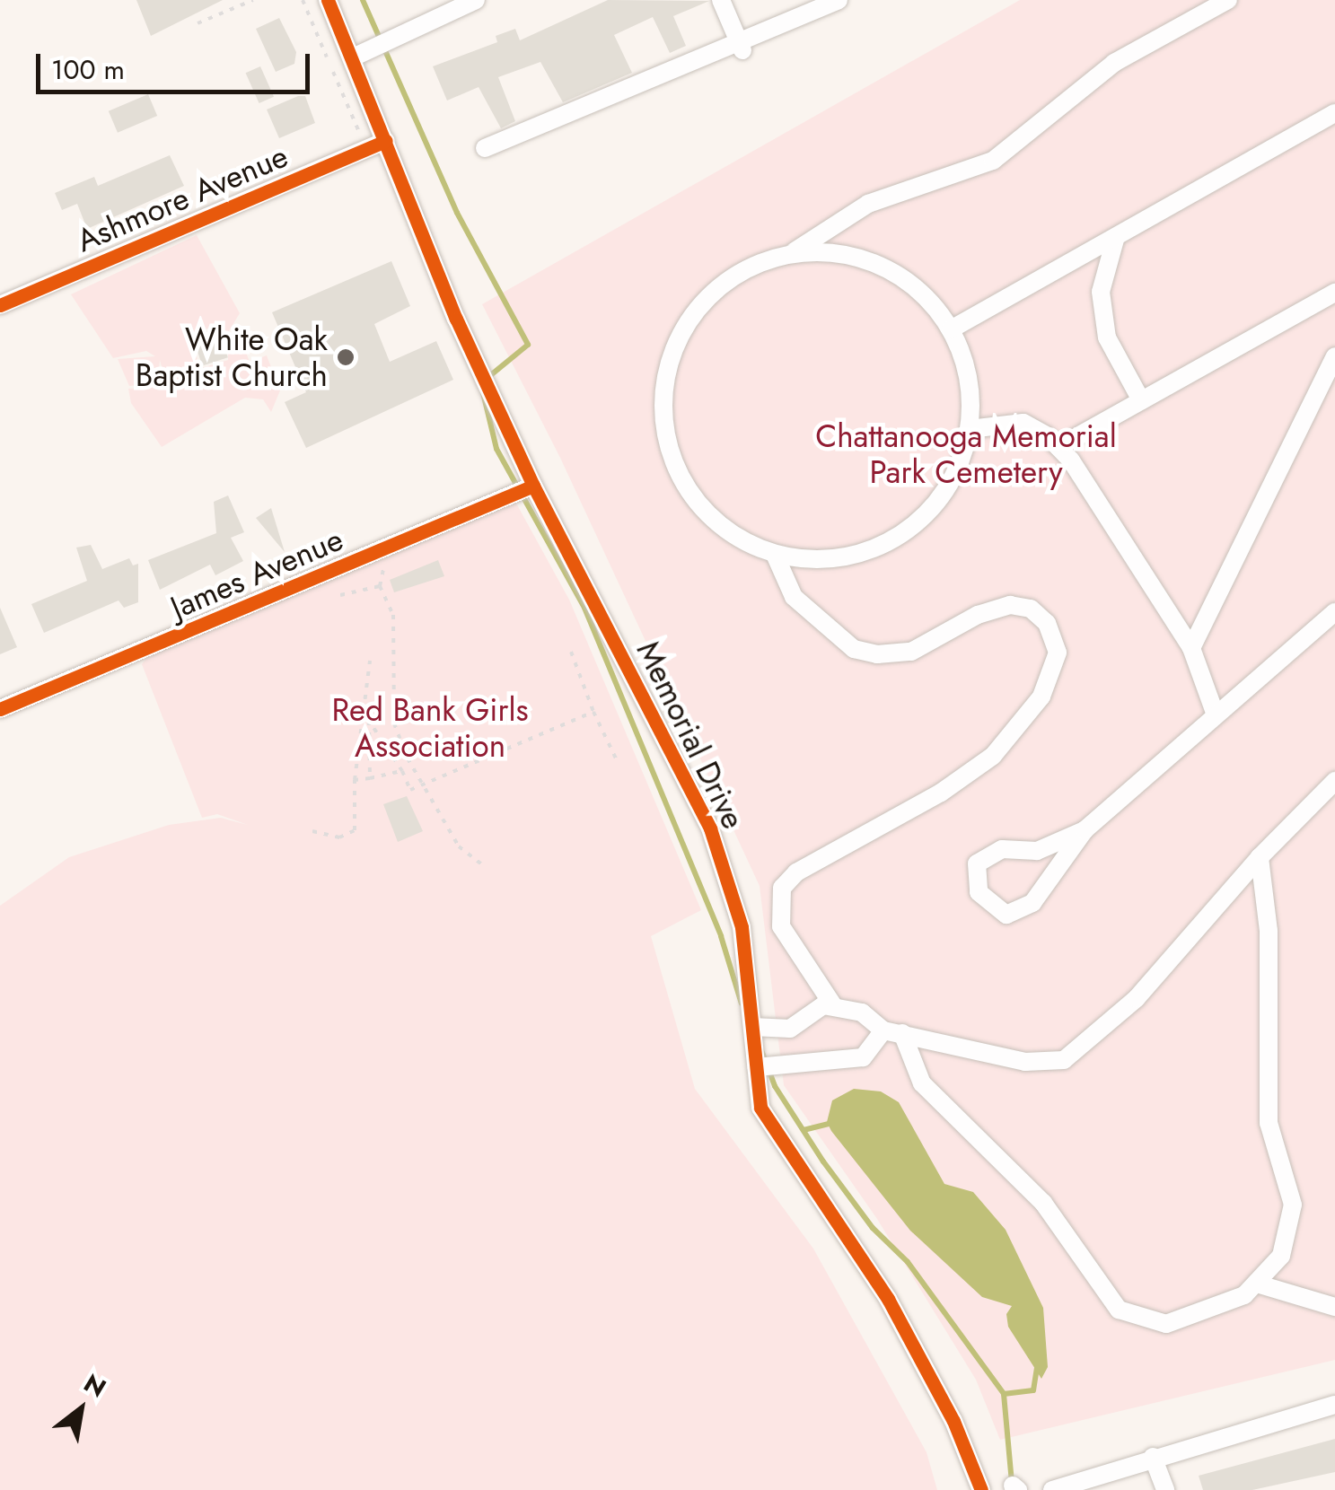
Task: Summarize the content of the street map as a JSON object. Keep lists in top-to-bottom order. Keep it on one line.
{"streets":{"street":["Ashmore Avenue","James Avenue","Memorial Drive"]},"crossings":[["Ashmore Avenue","Memorial Drive"],["James Avenue","Memorial Drive"]],"parks":["Chattanooga Memorial Park Cemetery","Red Bank Girls Association"],"places":["White Oak Baptist Church"],"scale_bar":"100 m","north":"top right"}
